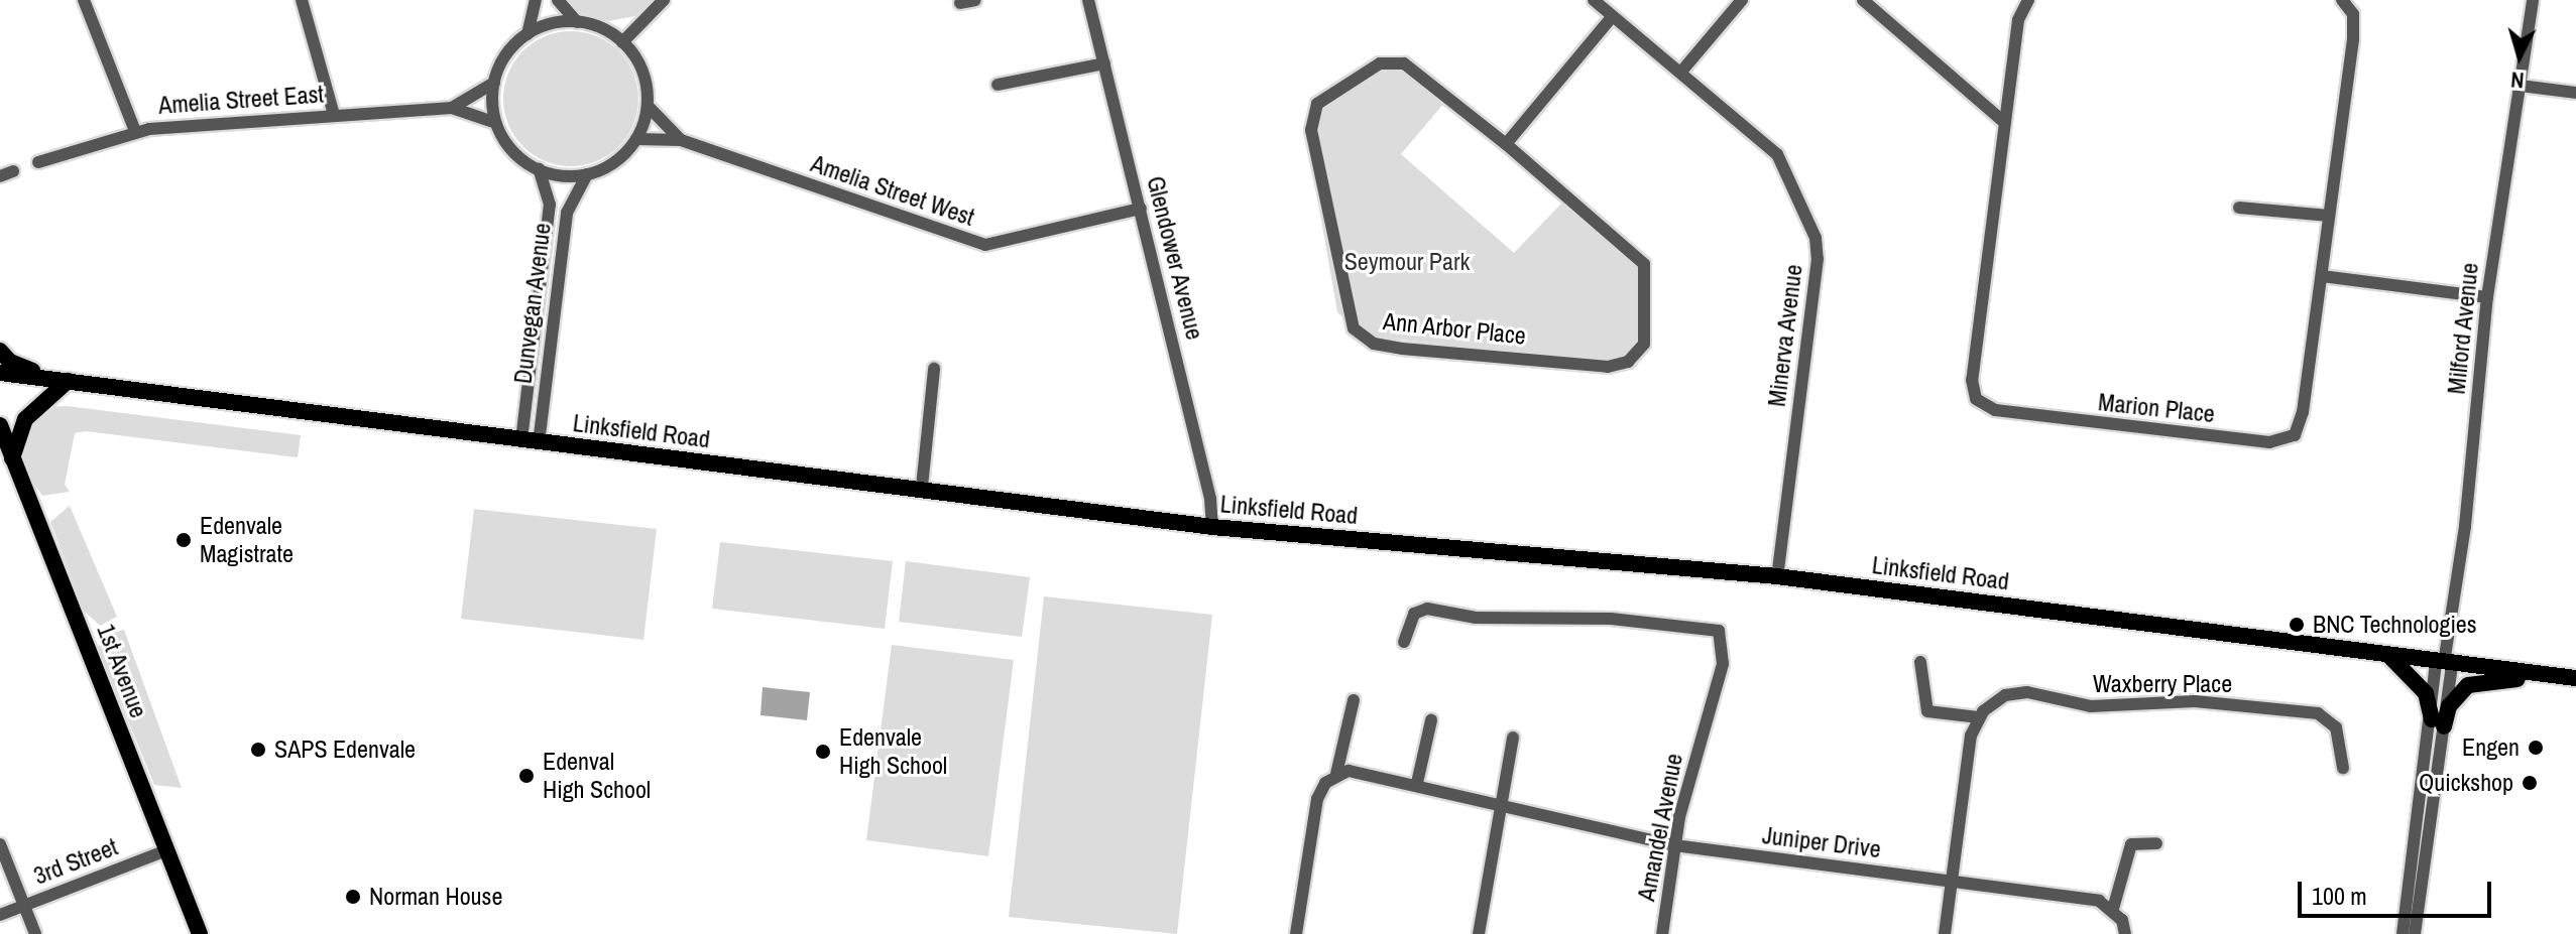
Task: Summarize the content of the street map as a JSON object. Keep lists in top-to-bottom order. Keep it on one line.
{"streets":{"main road":["Linksfield Road","1st Avenue"],"street":["Amelia Street East","Amelia Street West","Glendower Avenue","Dunvegan Avenue","Ann Arbor Place","Milford Avenue","Minerva Avenue","Marion Place","Waxberry Place","Amandel Avenue","Juniper Drive","3rd Street"]},"crossings":[["Amelia Street East","Amelia Street West"],["Amelia Street East","Dunvegan Avenue"],["Amelia Street West","Glendower Avenue"],["Amelia Street West","Dunvegan Avenue"],["Glendower Avenue","Linksfield Road"],["Dunvegan Avenue","Linksfield Road"],["Milford Avenue","Linksfield Road"],["Minerva Avenue","Linksfield Road"],["1st Avenue","3rd Street"],["Amandel Avenue","Juniper Drive"]],"parks":["Seymour Park"],"places":["Edenvale Magistrate","BNC Technologies","Engen","SAPS Edenvale","Edenvale High School","Edenval High School","Quickshop","Norman House"],"scale_bar":"100 m","north":"bottom"}
